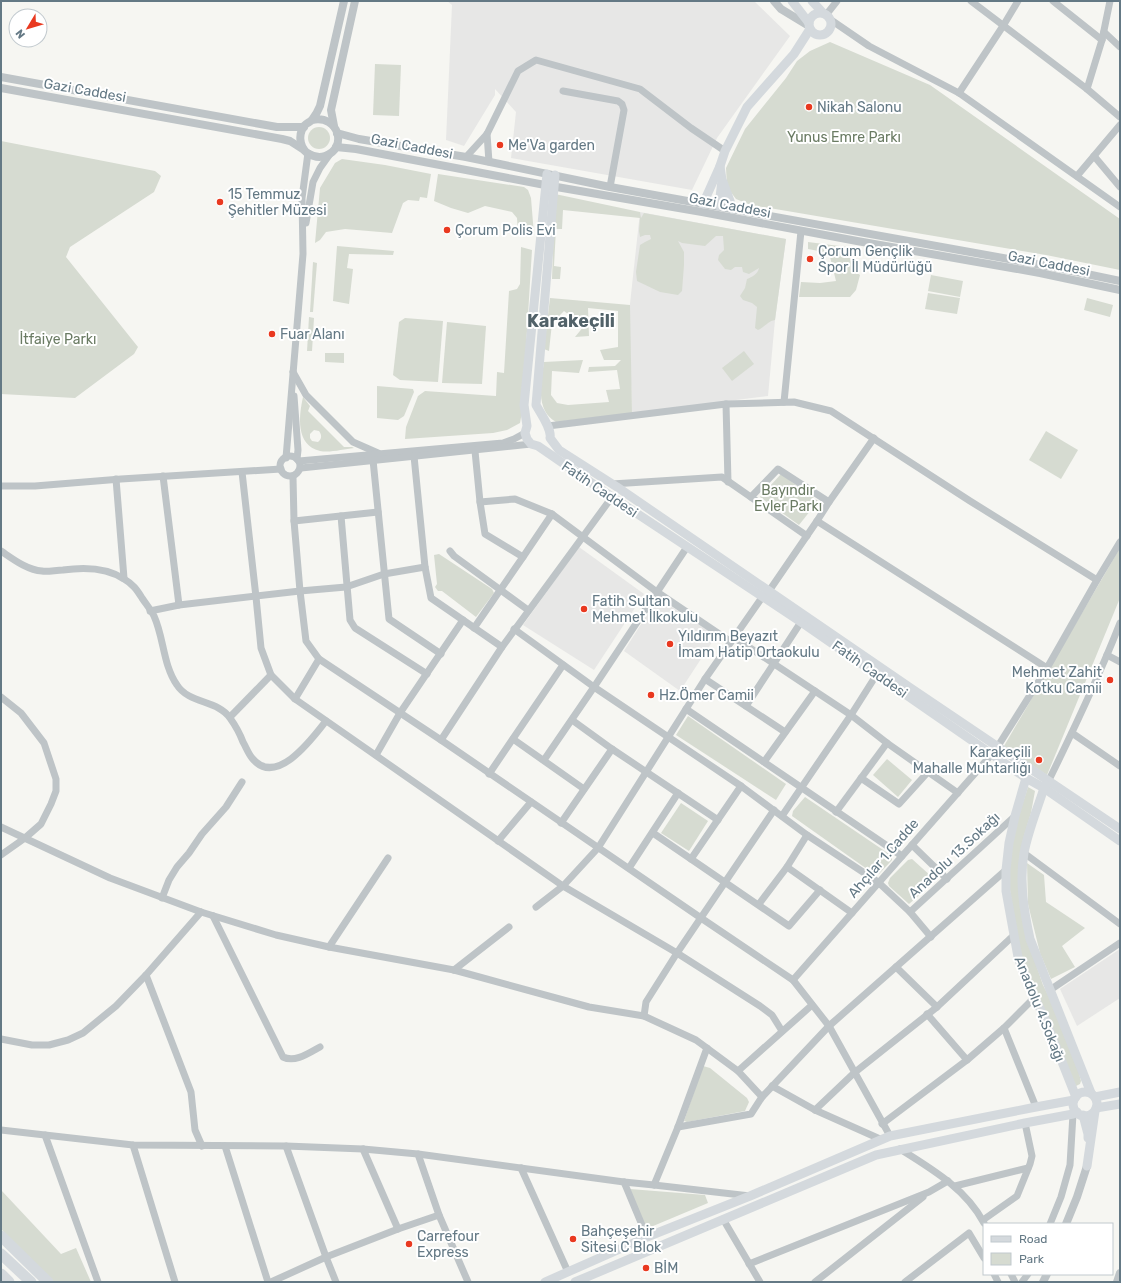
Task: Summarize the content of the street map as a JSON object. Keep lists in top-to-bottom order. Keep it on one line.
{"streets":{"main road":["Fatih Caddesi","Anadolu 4.Sokağı"],"street":["Gazi Caddesi","Anadolu 13.Sokağı","Ahçılar 1.Cadde"]},"crossings":[["Gazi Caddesi","Fatih Caddesi"],["Fatih Caddesi","Ahçılar 1.Cadde"],["Fatih Caddesi","Anadolu 4.Sokağı"],["Anadolu 13.Sokağı","Anadolu 4.Sokağı"]],"districts":["Karakeçili"],"parks":["Yunus Emre Parkı","İtfaiye Parkı","Bayındır Evler Parkı"],"places":["Nikah Salonu","Me'Va garden","15 Temmuz Şehitler Müzesi","Çorum Polis Evi","Çorum Gençlik Spor İl Müdürlüğü","Fuar Alanı","Fatih Sultan Mehmet İlkokulu","Yıldırım Beyazıt İmam Hatip Ortaokulu","Mehmet Zahit Kotku Camii","Hz.Ömer Camii","Karakeçili Mahalle Muhtarlığı","Bahçeşehir Sitesi C Blok","Carrefour Express","BİM"],"legend":["Road","Park"],"north":"bottom left"}
